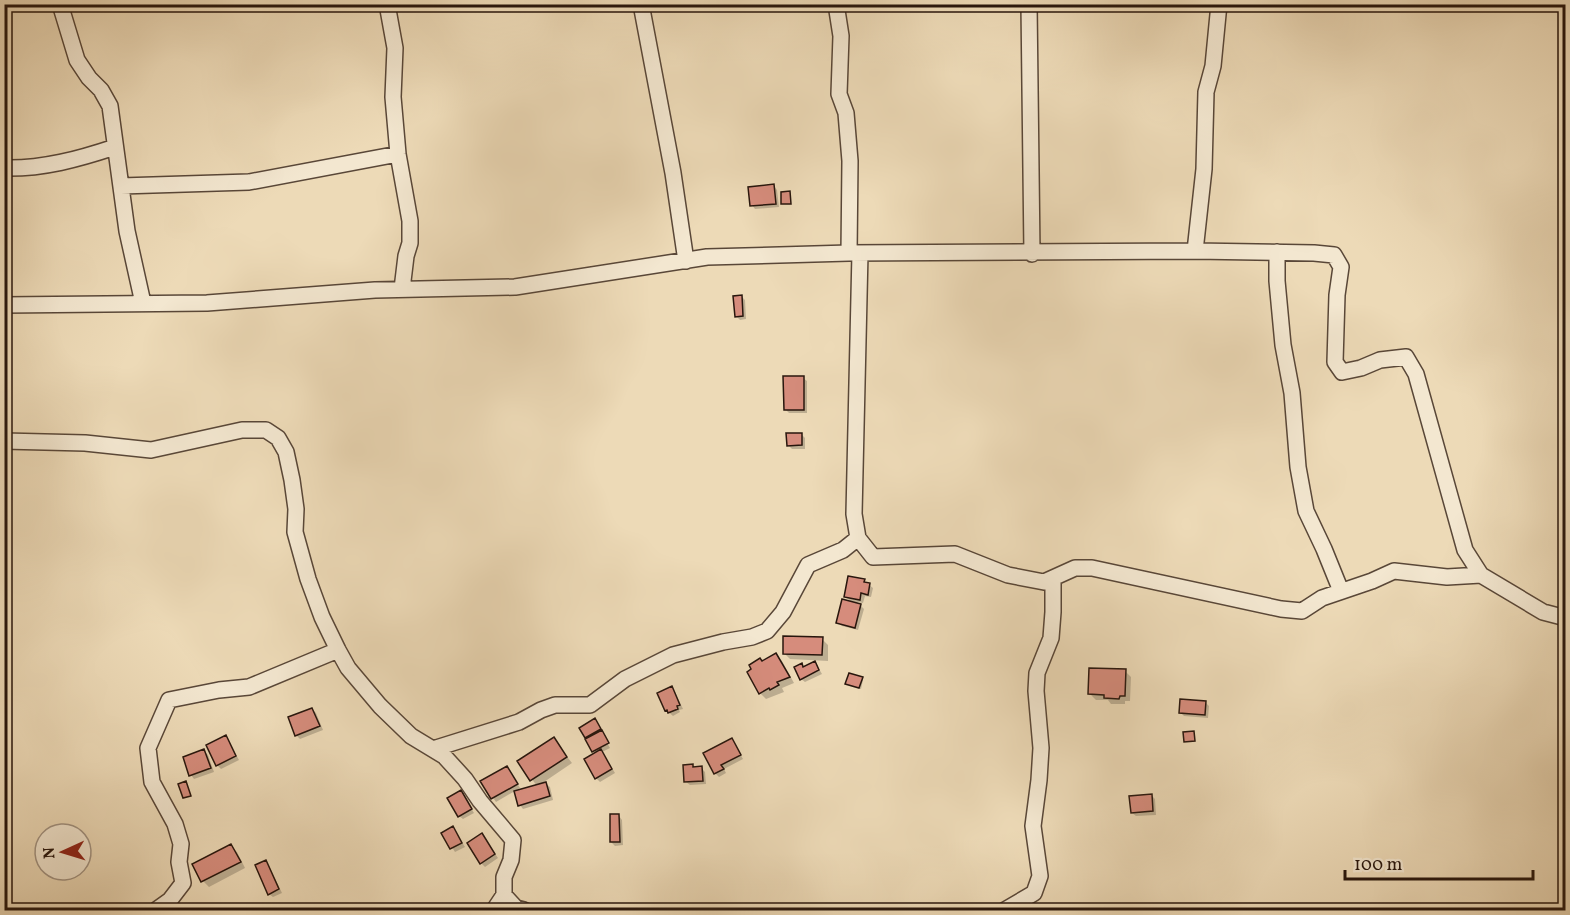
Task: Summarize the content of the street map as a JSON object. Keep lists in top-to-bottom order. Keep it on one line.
{"scale_bar":"100 m","north":"left"}
